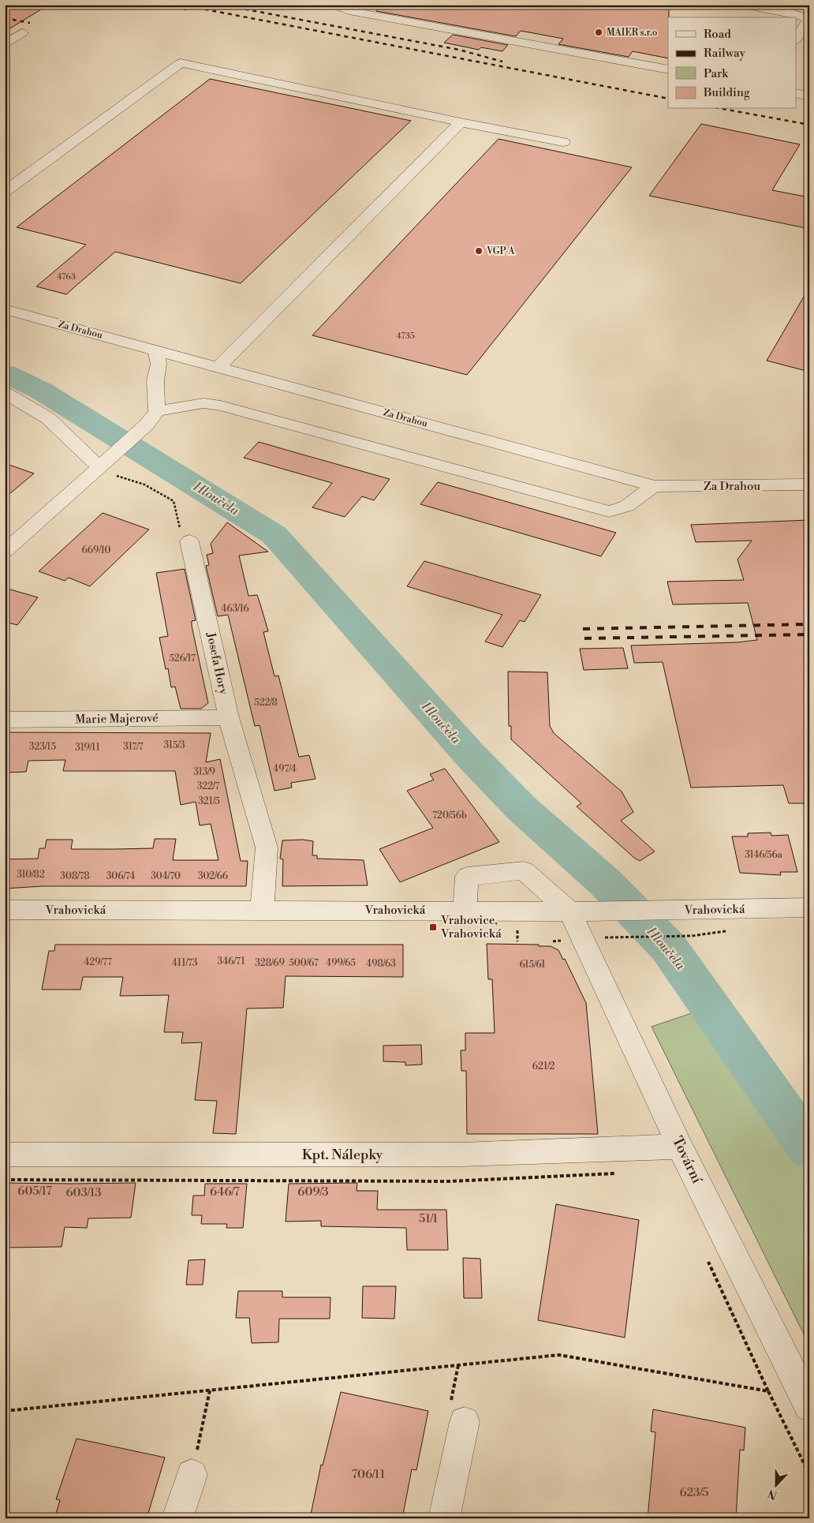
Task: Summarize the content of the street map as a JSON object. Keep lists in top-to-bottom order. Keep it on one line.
{"streets":{"street":["Za Drahou","Josefa Hory","Marie Majerové","Vrahovická","Kpt. Nálepky","Tovární"]},"crossings":[["Josefa Hory","Marie Majerové"],["Josefa Hory","Vrahovická"],["Vrahovická","Tovární"],["Kpt. Nálepky","Tovární"]],"water":["Hloučela"],"places":{"other":["MAIER s.r.o","VGP A"],"transit":["Vrahovice, Vrahovická"]},"house_numbers":["4763","4735","669/10","463/16","526/17","522/8","315/3","323/15","317/7","319/11","497/4","313/9","322/7","321/5","720/56b","3146/56a","310/82","308/78","306/74","304/70","302/66","346/71","429/77","411/73","328/69","500/67","499/65","498/63","615/61","621/2","605/17","646/7","609/3","603/13","51/1","706/11","623/5"],"legend":["Road","Railway","Park","Building"],"north":"bottom"}
